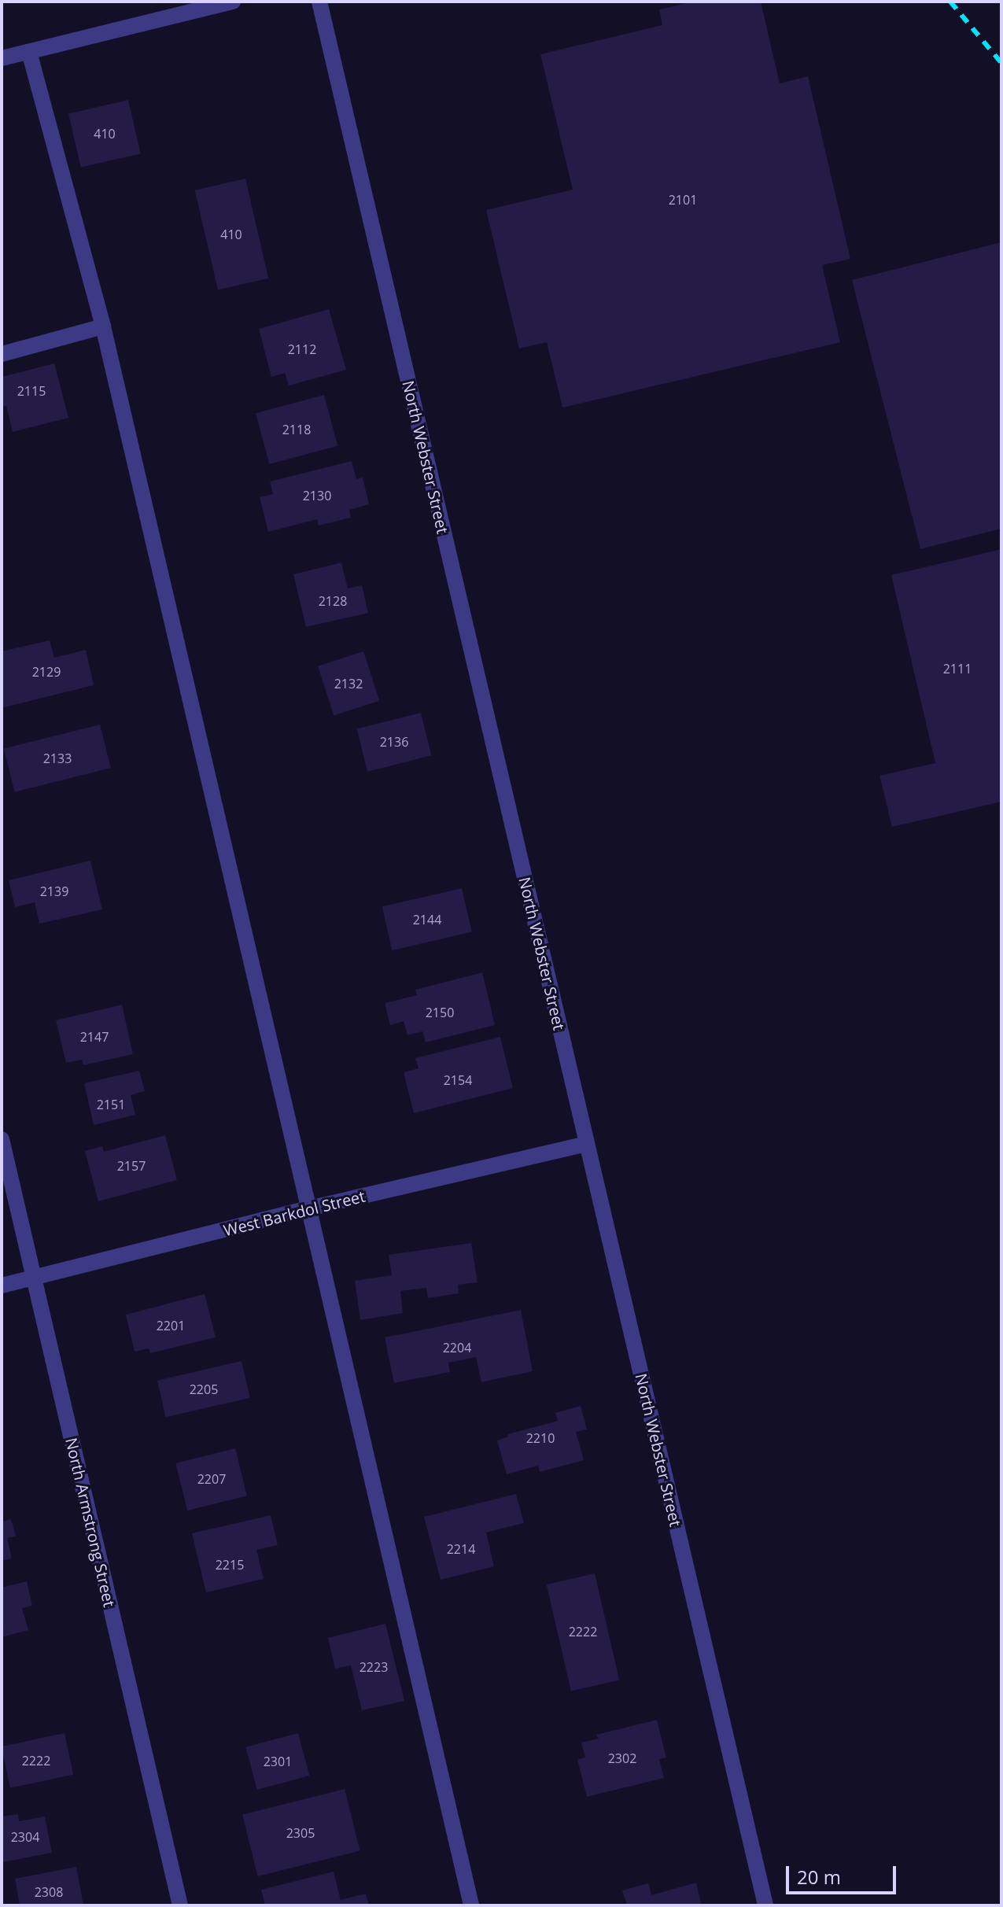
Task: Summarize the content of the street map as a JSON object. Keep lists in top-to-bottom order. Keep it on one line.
{"streets":{"street":["North Webster Street","West Barkdol Street","North Armstrong Street"]},"crossings":[["North Webster Street","West Barkdol Street"],["West Barkdol Street","North Armstrong Street"]],"house_numbers":["410","2101","410","2112","2115","2118","2130","2128","2111","2129","2132","2136","2133","2139","2144","2150","2147","2154","2151","2157","2201","2204","2205","2210","2207","2214","2215","2222","2223","2302","2222","2301","2305","2304","2308"],"scale_bar":"20 m"}
